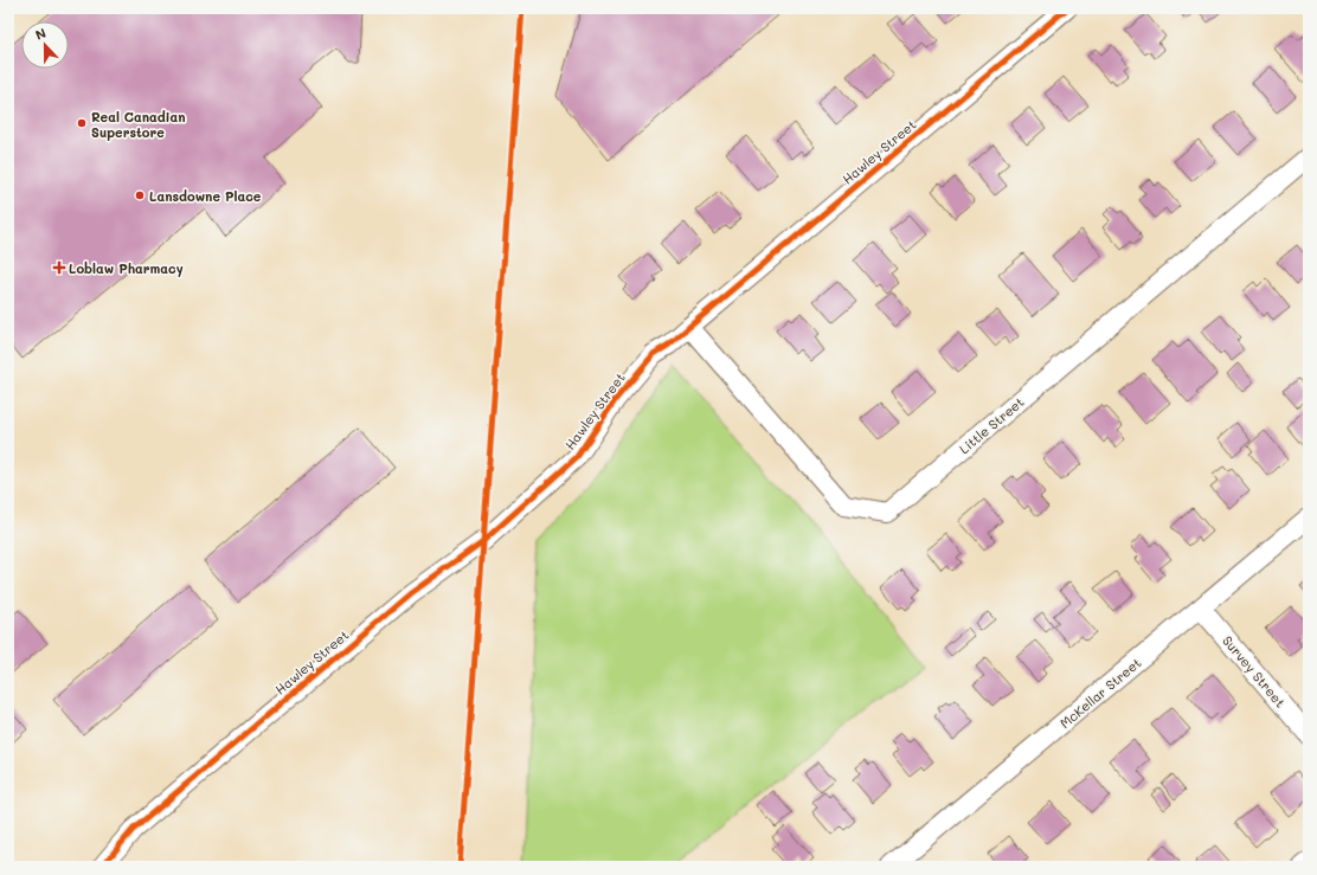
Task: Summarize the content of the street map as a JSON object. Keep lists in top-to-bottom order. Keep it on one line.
{"streets":{"street":["Hawley Street","Little Street","Survey Street","McKellar Street"]},"crossings":[["Hawley Street","Little Street"],["Survey Street","McKellar Street"]],"places":{"other":["Real Canadian Superstore","Lansdowne Place"],"health":["Loblaw Pharmacy"]},"north":"top"}
